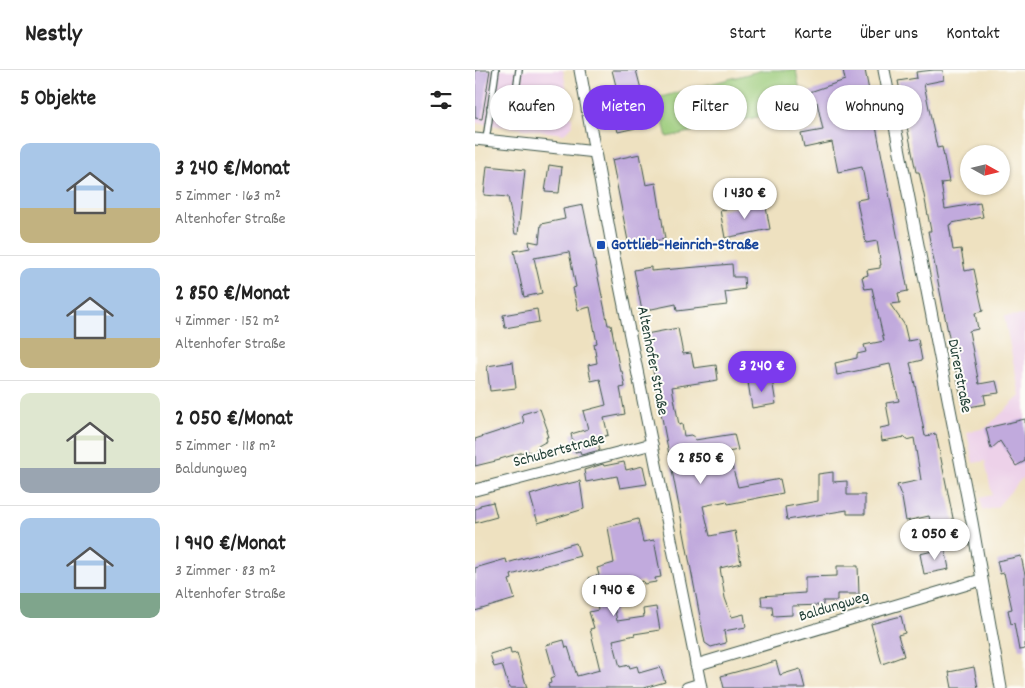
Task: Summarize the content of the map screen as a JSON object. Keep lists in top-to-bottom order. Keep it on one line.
{"streets":{"street":["Altenhofer Straße","Dürerstraße","Schubertstraße","Baldungweg"]},"crossings":[["Altenhofer Straße","Schubertstraße"],["Altenhofer Straße","Baldungweg"],["Dürerstraße","Baldungweg"]],"places":{"transit":["Gottlieb-Heinrich-Straße"]},"north":"right","page":{"header":"Nestly","nav":["Start","Karte","Über uns","Kontakt"],"heading":"5 Objekte","chip":["Kaufen","Mieten","Filter","Neu","Wohnung"],"list":[{"name":"3 240 €/Monat","note":"5 Zimmer · 163 m² · Altenhofer Straße"},{"name":"2 850 €/Monat","note":"4 Zimmer · 152 m² · Altenhofer Straße"},{"name":"2 050 €/Monat","note":"5 Zimmer · 118 m² · Baldungweg"},{"name":"1 940 €/Monat","note":"3 Zimmer · 83 m² · Altenhofer Straße"}],"price":["1 430 €","3 240 €","2 850 €","2 050 €","1 940 €"]}}
